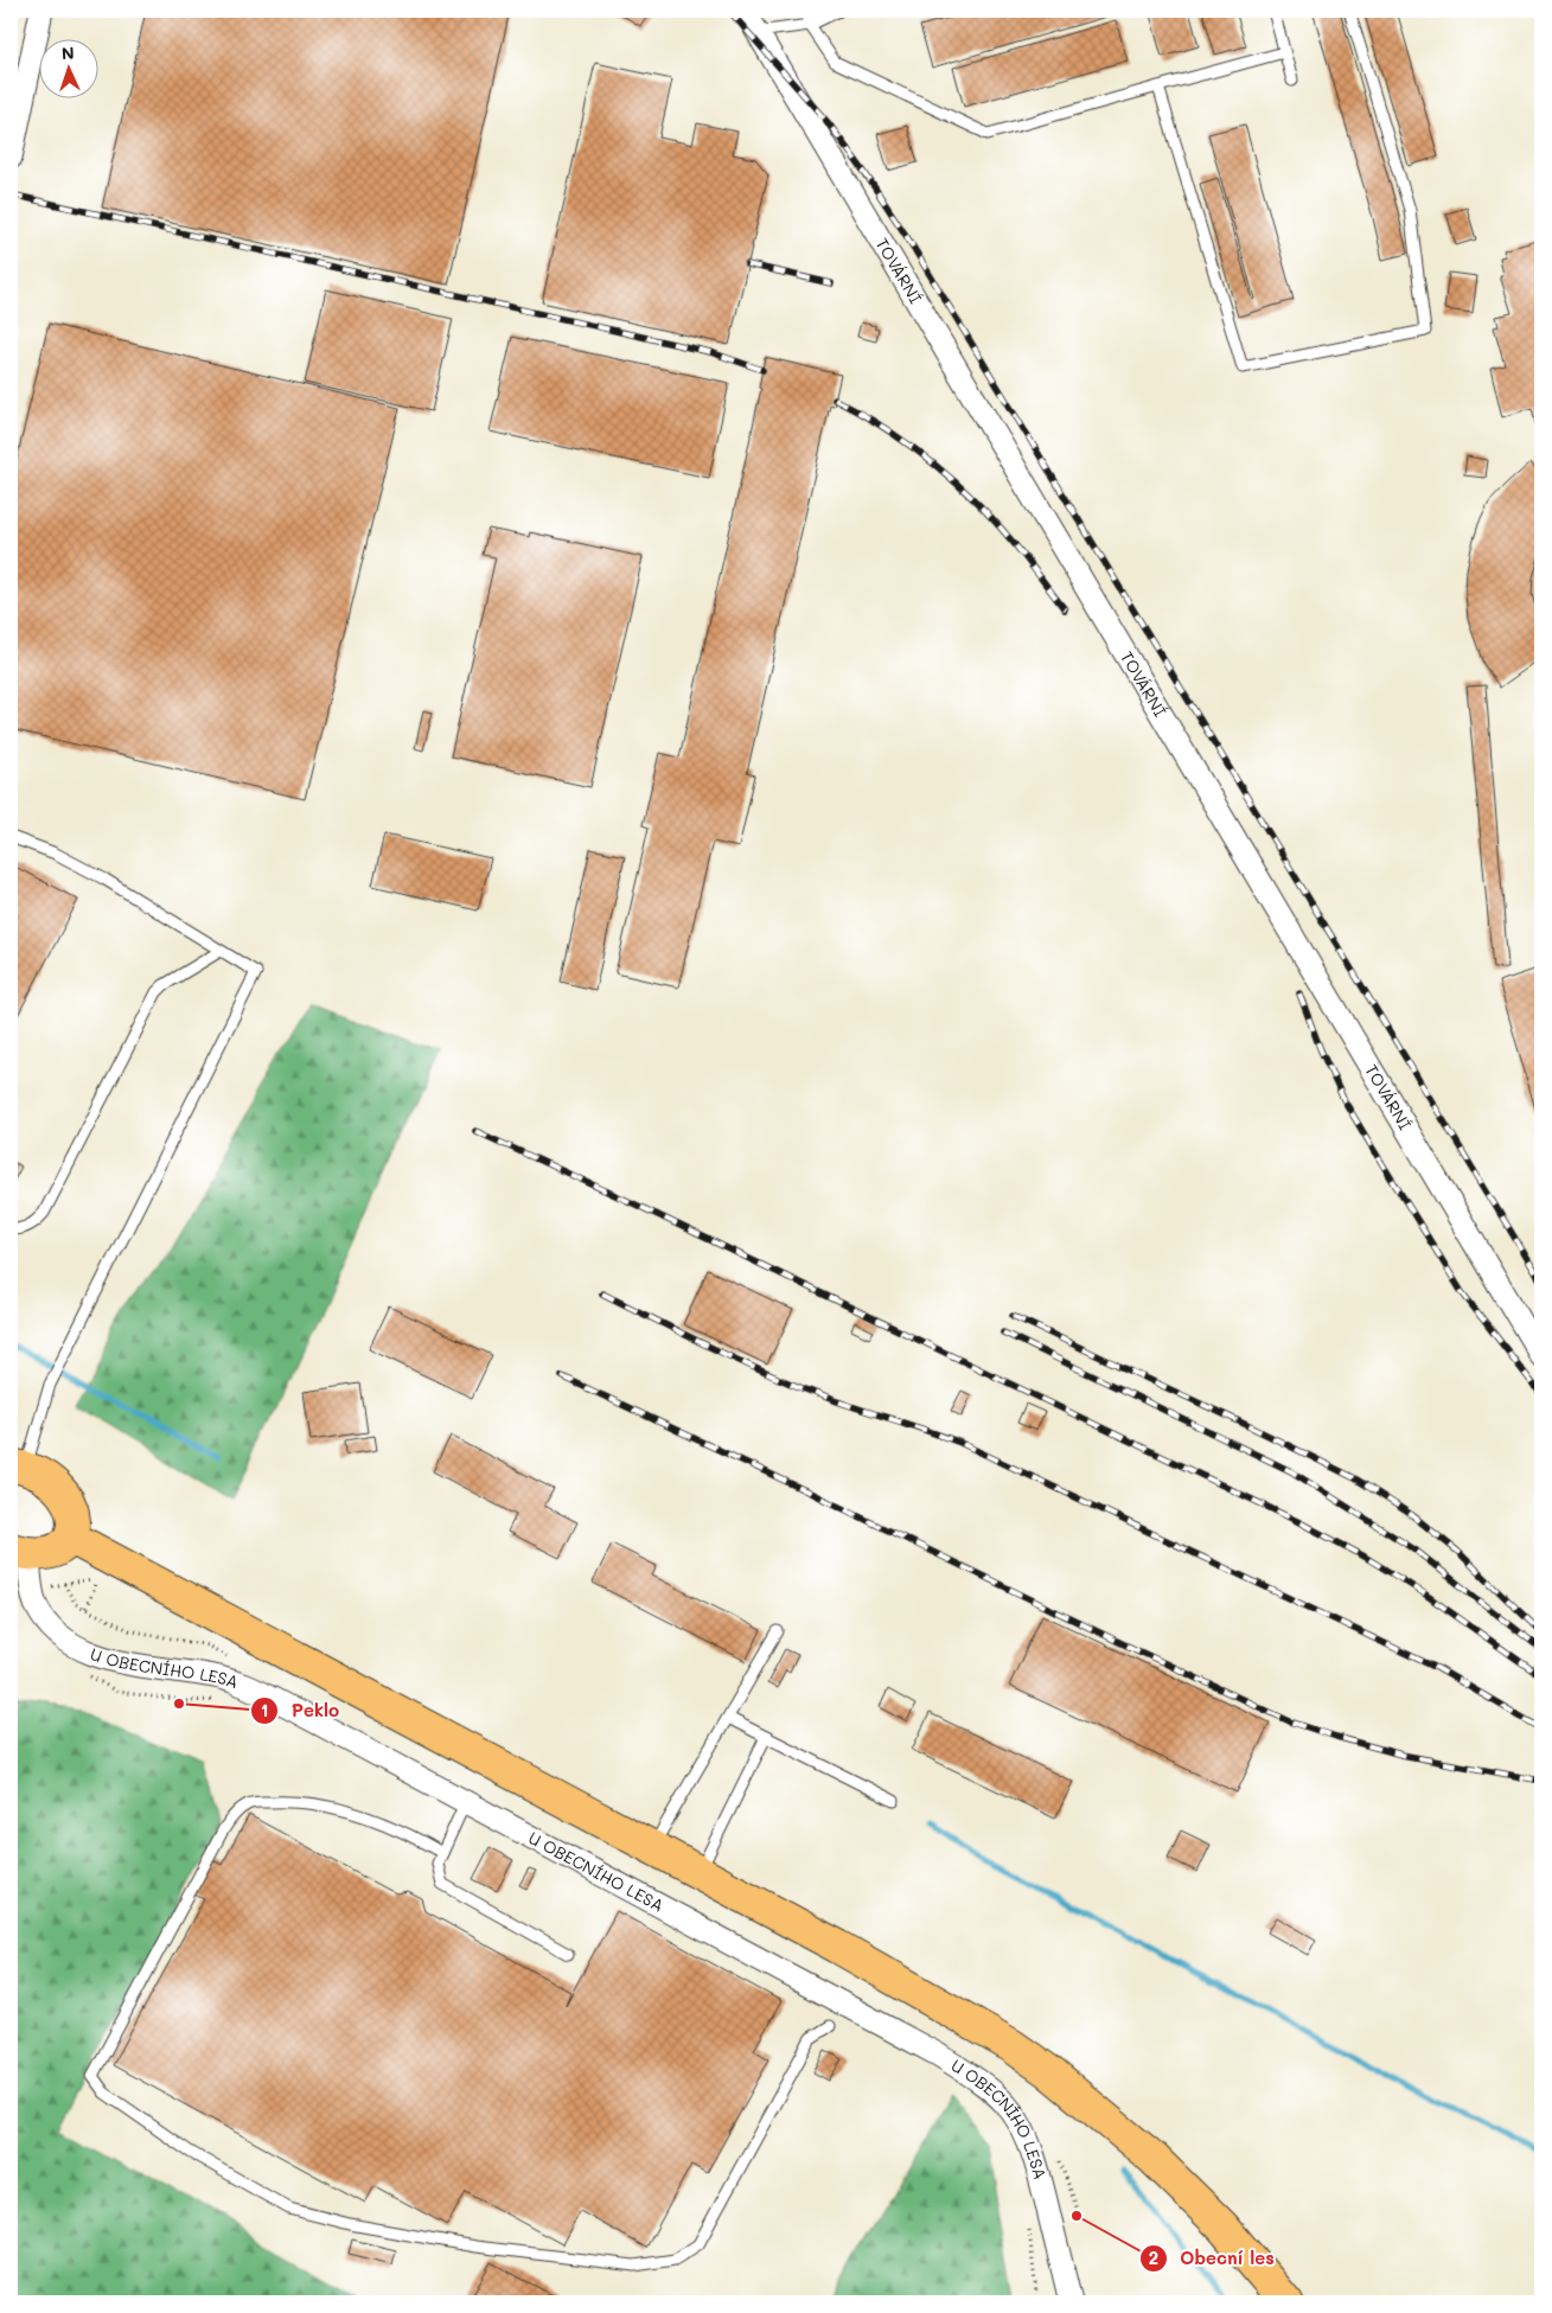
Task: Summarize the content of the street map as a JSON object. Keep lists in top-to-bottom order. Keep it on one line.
{"streets":{"main road":["U OBECNÍHO LESA"],"street":["TOVÁRNÍ"]},"places":["Peklo","Obecní les"],"north":"top"}
